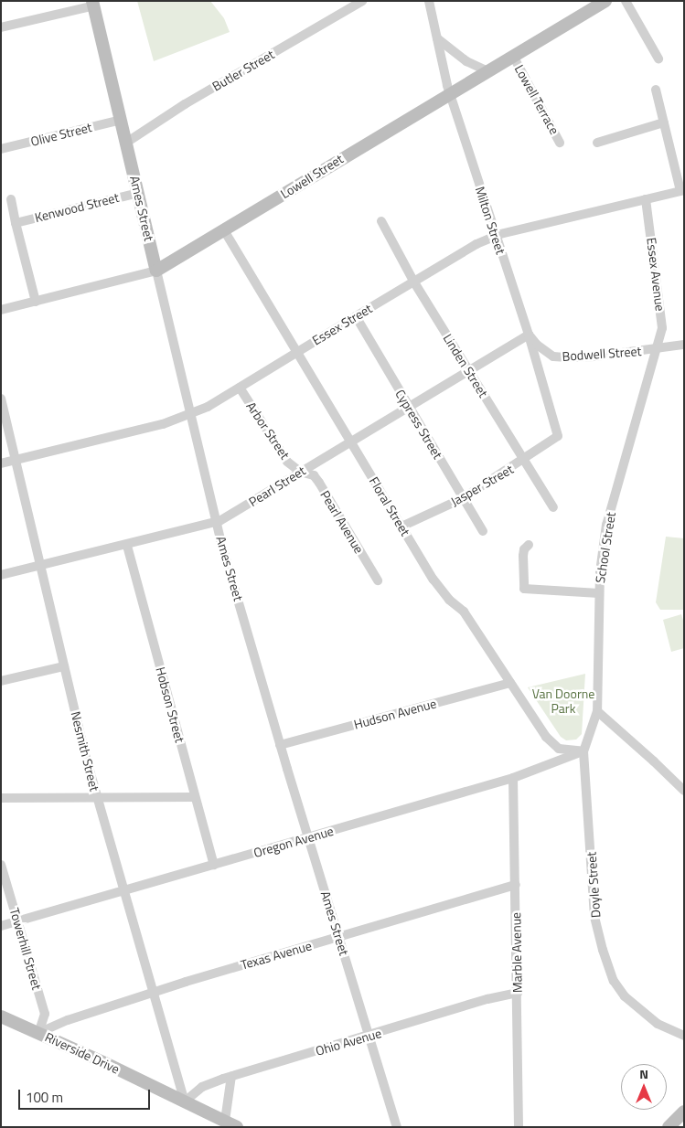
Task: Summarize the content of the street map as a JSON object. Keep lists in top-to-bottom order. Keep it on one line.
{"streets":{"street":["Butler Street","Lowell Terrace","Olive Street","Lowell Street","Kenwood Street","Ames Street","Milton Street","Essex Avenue","Essex Street","Bodwell Street","Linden Street","Cypress Street","Arbor Street","Jasper Street","Pearl Street","Floral Street","Pearl Avenue","School Street","Hobson Street","Hudson Avenue","Nesmith Street","Oregon Avenue","Doyle Street","Towerhill Street","Marble Avenue","Texas Avenue","Ohio Avenue","Riverside Drive"]},"crossings":[["Butler Street","Ames Street"],["Lowell Terrace","Lowell Street"],["Olive Street","Ames Street"],["Lowell Street","Ames Street"],["Lowell Street","Milton Street"],["Lowell Street","Floral Street"],["Kenwood Street","Ames Street"],["Ames Street","Essex Street"],["Ames Street","Pearl Street"],["Ames Street","Hudson Avenue"],["Ames Street","Oregon Avenue"],["Ames Street","Texas Avenue"],["Ames Street","Ohio Avenue"],["Milton Street","Essex Street"],["Milton Street","Bodwell Street"],["Milton Street","Jasper Street"],["Milton Street","Pearl Street"],["Essex Avenue","Essex Street"],["Essex Avenue","Bodwell Street"],["Essex Avenue","School Street"],["Essex Street","Linden Street"],["Essex Street","Cypress Street"],["Essex Street","Arbor Street"],["Essex Street","Floral Street"],["Essex Street","Nesmith Street"],["Bodwell Street","Pearl Street"],["Bodwell Street","School Street"],["Linden Street","Jasper Street"],["Linden Street","Pearl Street"],["Cypress Street","Jasper Street"],["Cypress Street","Pearl Street"],["Arbor Street","Pearl Street"],["Arbor Street","Pearl Avenue"],["Jasper Street","Floral Street"],["Pearl Street","Floral Street"],["Pearl Street","Pearl Avenue"],["Pearl Street","Hobson Street"],["Pearl Street","Nesmith Street"],["Floral Street","School Street"],["Floral Street","Hudson Avenue"],["Floral Street","Oregon Avenue"],["Floral Street","Doyle Street"],["School Street","Oregon Avenue"],["School Street","Doyle Street"],["Hobson Street","Oregon Avenue"],["Nesmith Street","Oregon Avenue"],["Nesmith Street","Texas Avenue"],["Nesmith Street","Ohio Avenue"],["Nesmith Street","Riverside Drive"],["Oregon Avenue","Doyle Street"],["Oregon Avenue","Towerhill Street"],["Oregon Avenue","Marble Avenue"],["Towerhill Street","Texas Avenue"],["Towerhill Street","Riverside Drive"],["Marble Avenue","Texas Avenue"],["Marble Avenue","Ohio Avenue"],["Texas Avenue","Riverside Drive"],["Ohio Avenue","Riverside Drive"]],"parks":["Van Doorne Park"],"scale_bar":"100 m","north":"top"}
